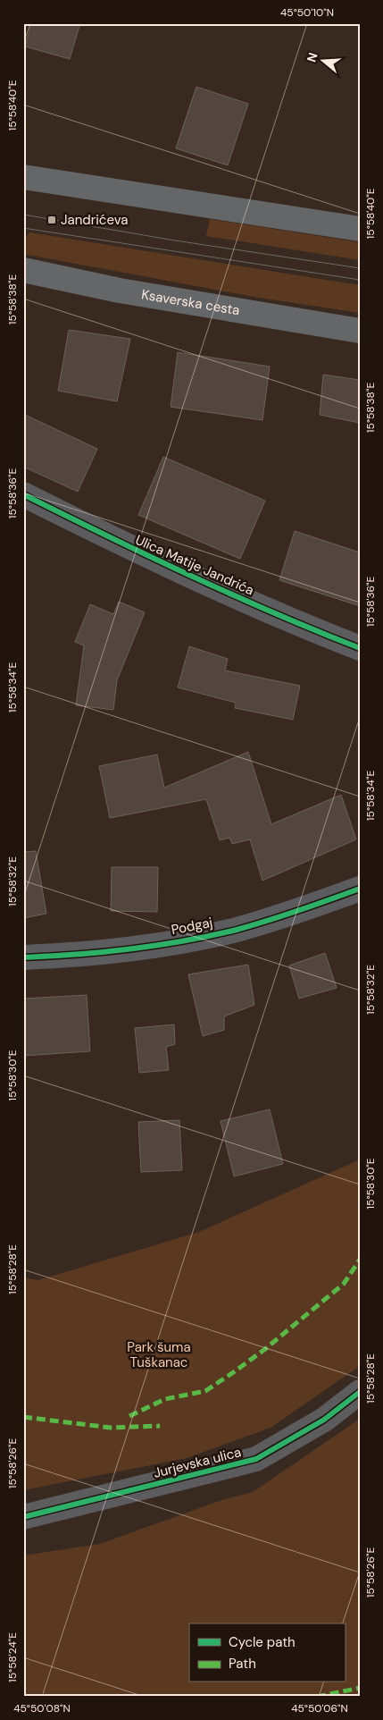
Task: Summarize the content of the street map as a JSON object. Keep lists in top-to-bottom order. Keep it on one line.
{"streets":{"main road":["Ksaverska cesta"],"street":["Ulica Matije Jandrića","Podgaj","Jurjevska ulica"]},"parks":["Park šuma Tuškanac"],"places":{"transit":["Jandrićeva"]},"legend":["Cycle path","Path"],"north":"left","coordinates":["45°50'10\"N","15°58'40\"E","15°58'38\"E","15°58'36\"E","15°58'34\"E","15°58'32\"E","15°58'30\"E","15°58'28\"E","15°58'26\"E","15°58'24\"E","45°50'08\"N","45°50'06\"N"]}
